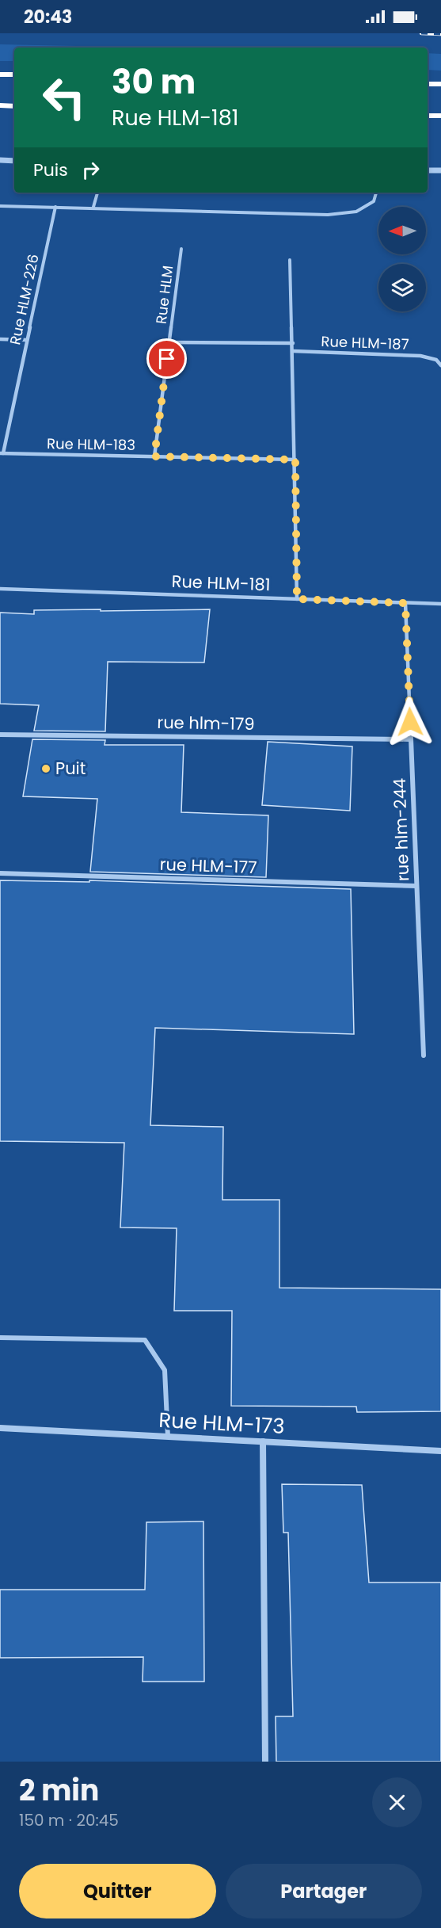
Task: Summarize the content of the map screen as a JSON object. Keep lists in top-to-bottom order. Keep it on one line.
{"streets":{"street":["Rue HLM","Rue HLM-226","Rue HLM-187","Rue HLM-183","Rue HLM-181","rue hlm-179","rue hlm-244","rue HLM-177","Rue HLM-173"]},"crossings":[["Rue HLM","Rue HLM-183"],["Rue HLM-226","Rue HLM-183"],["Rue HLM-181","rue hlm-244"],["rue hlm-179","rue hlm-244"],["rue hlm-244","rue HLM-177"]],"places":["Puit"],"north":"left","page":{"status":"20:43","turn":["30 m","Rue HLM-181"],"then":"Puis","heading":["2 min","150 m · 20:45"],"buttons":["Quitter","Partager"]}}
